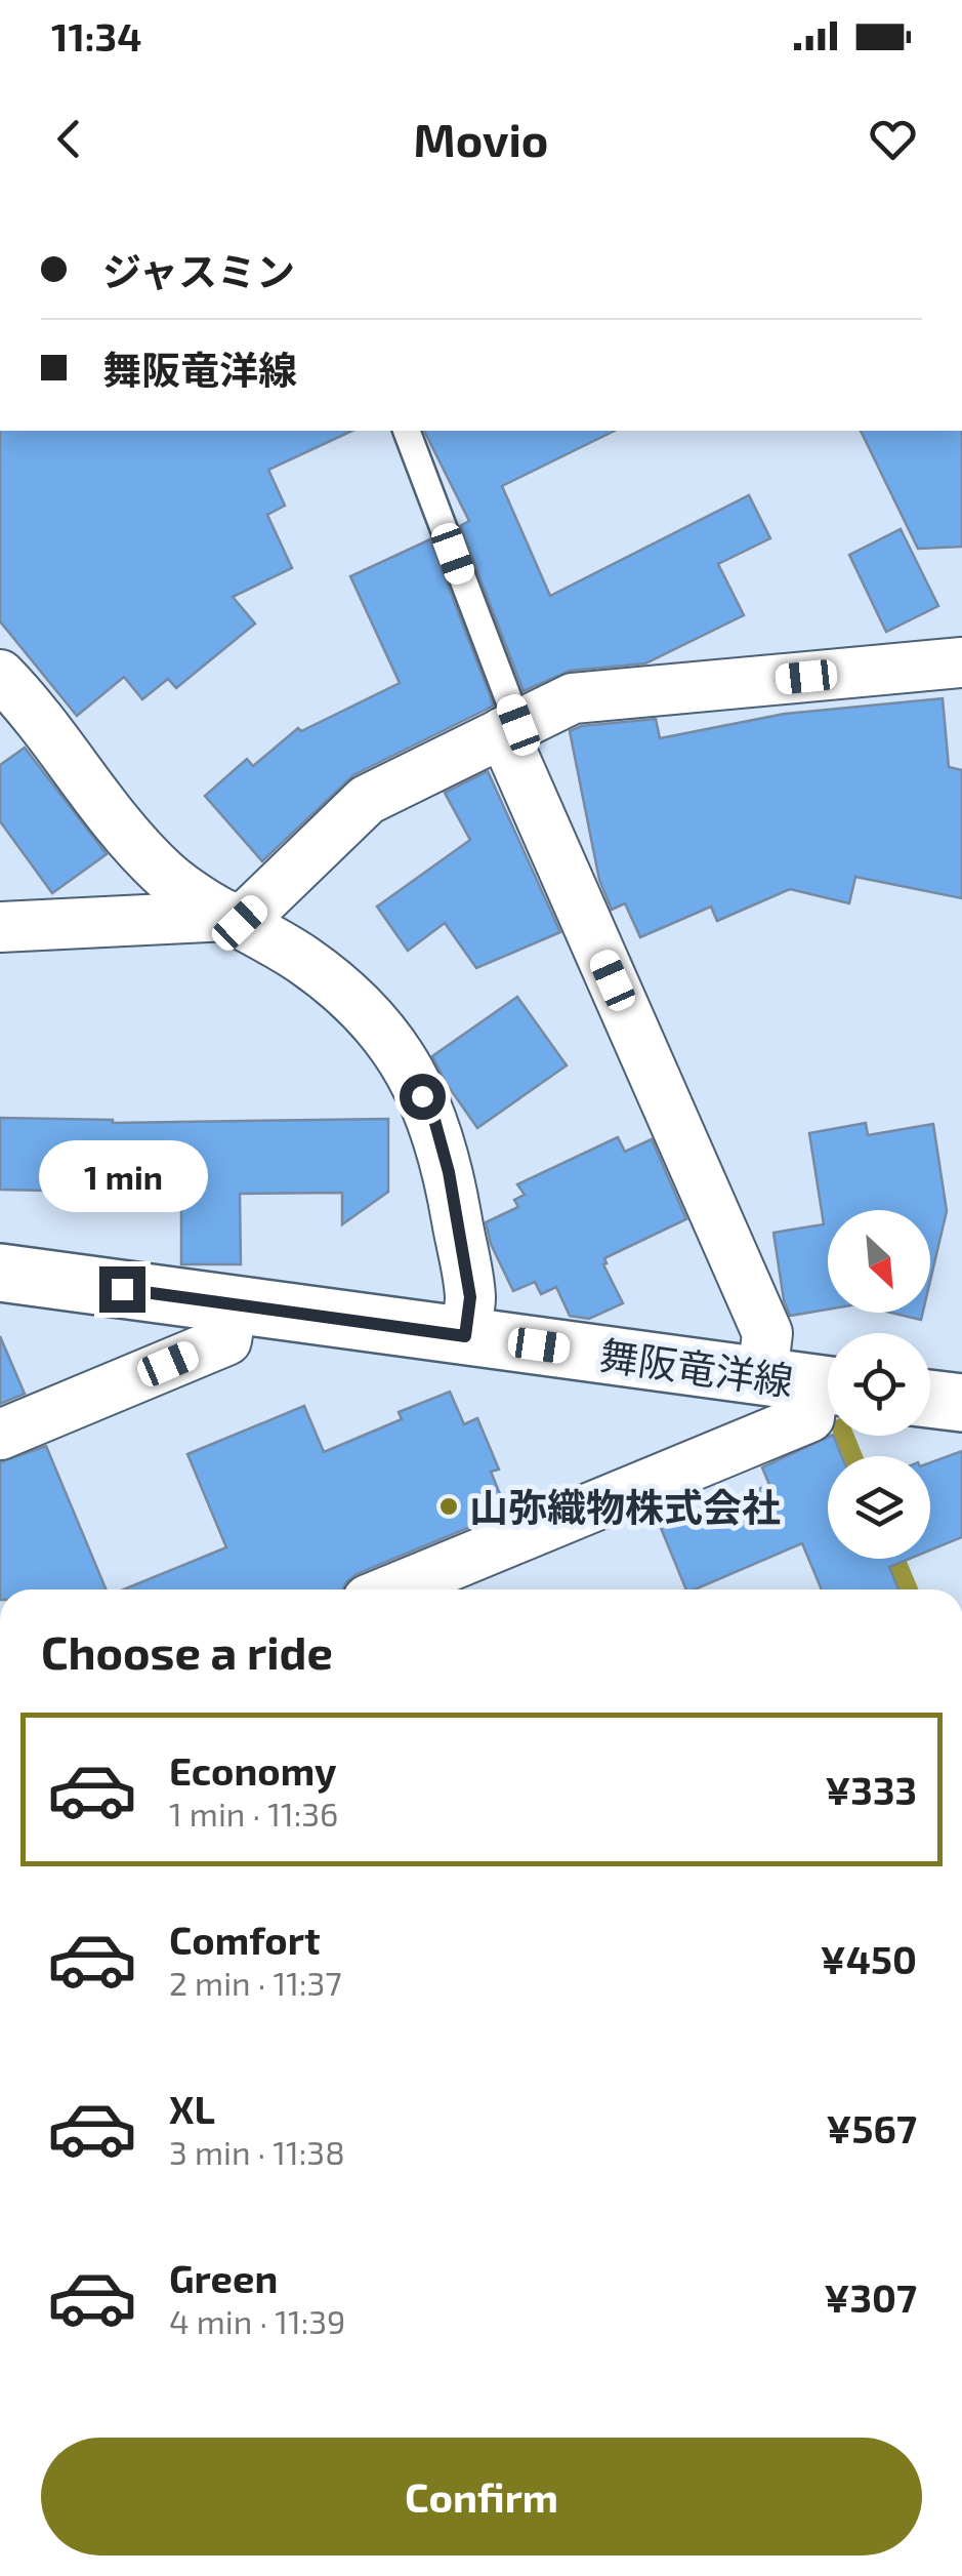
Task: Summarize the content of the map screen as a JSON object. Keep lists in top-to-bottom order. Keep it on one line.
{"streets":{"main road":["舞阪竜洋線"]},"places":["山弥織物株式会社"],"north":"bottom right","page":{"status":"11:34","header":"Movio","banner":["ジャスミン","舞阪竜洋線"],"bubble":"1 min","heading":"Choose a ride","list":[{"name":"Economy","note":"1 min · 11:36","value":"¥333"},{"name":"Comfort","note":"2 min · 11:37","value":"¥450"},{"name":"XL","note":"3 min · 11:38","value":"¥567"},{"name":"Green","note":"4 min · 11:39","value":"¥307"}],"buttons":"Confirm"}}
